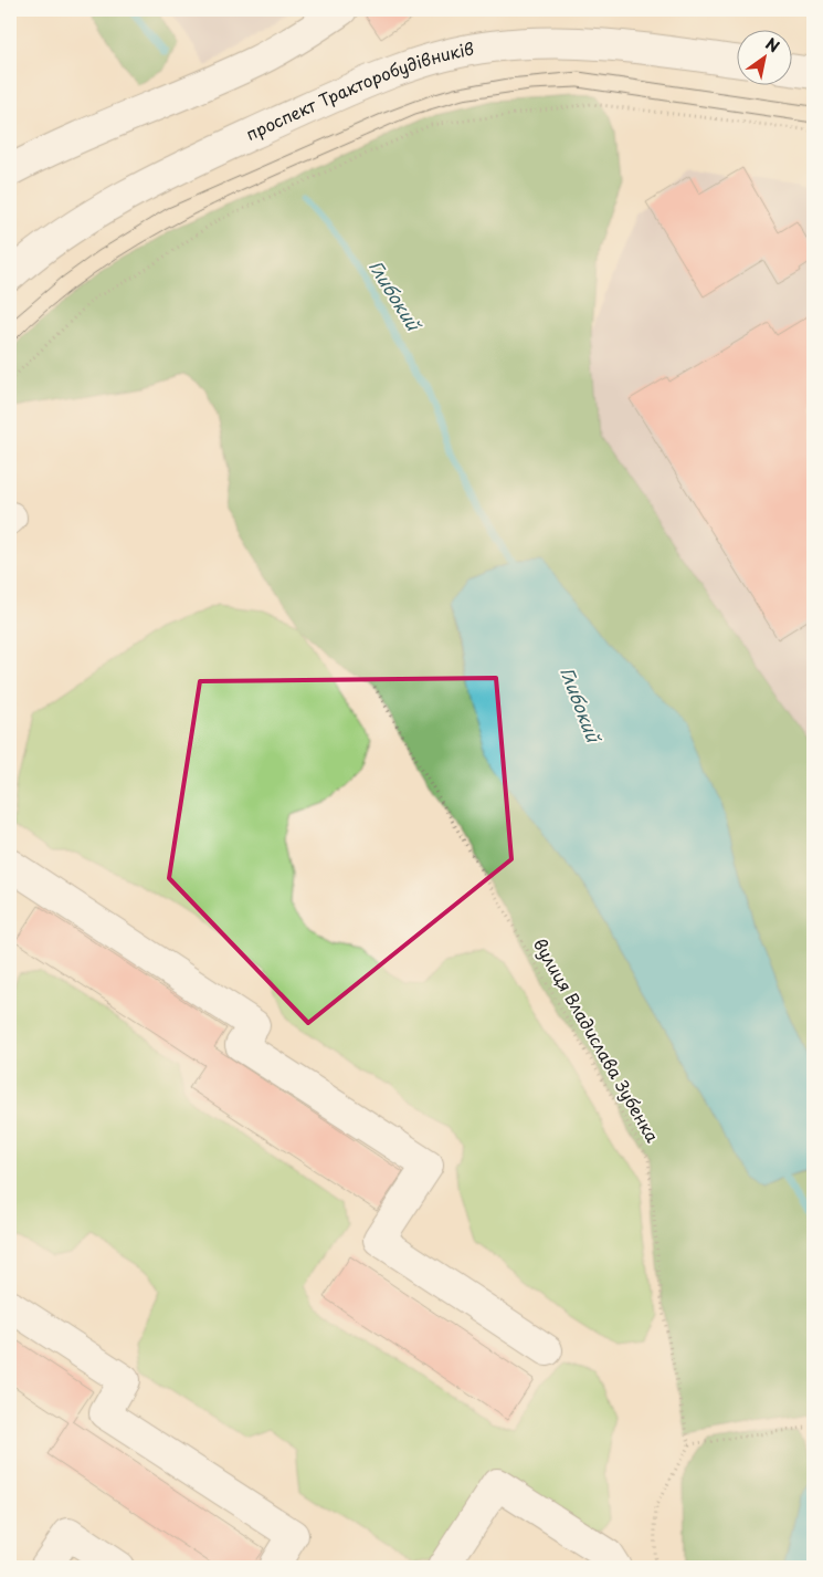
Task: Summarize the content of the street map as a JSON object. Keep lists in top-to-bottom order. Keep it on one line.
{"streets":{"main road":["проспект Тракторобудівників"],"path":["вулиця Владислава Зубенка"]},"water":["Глибокий"],"north":"top right"}
